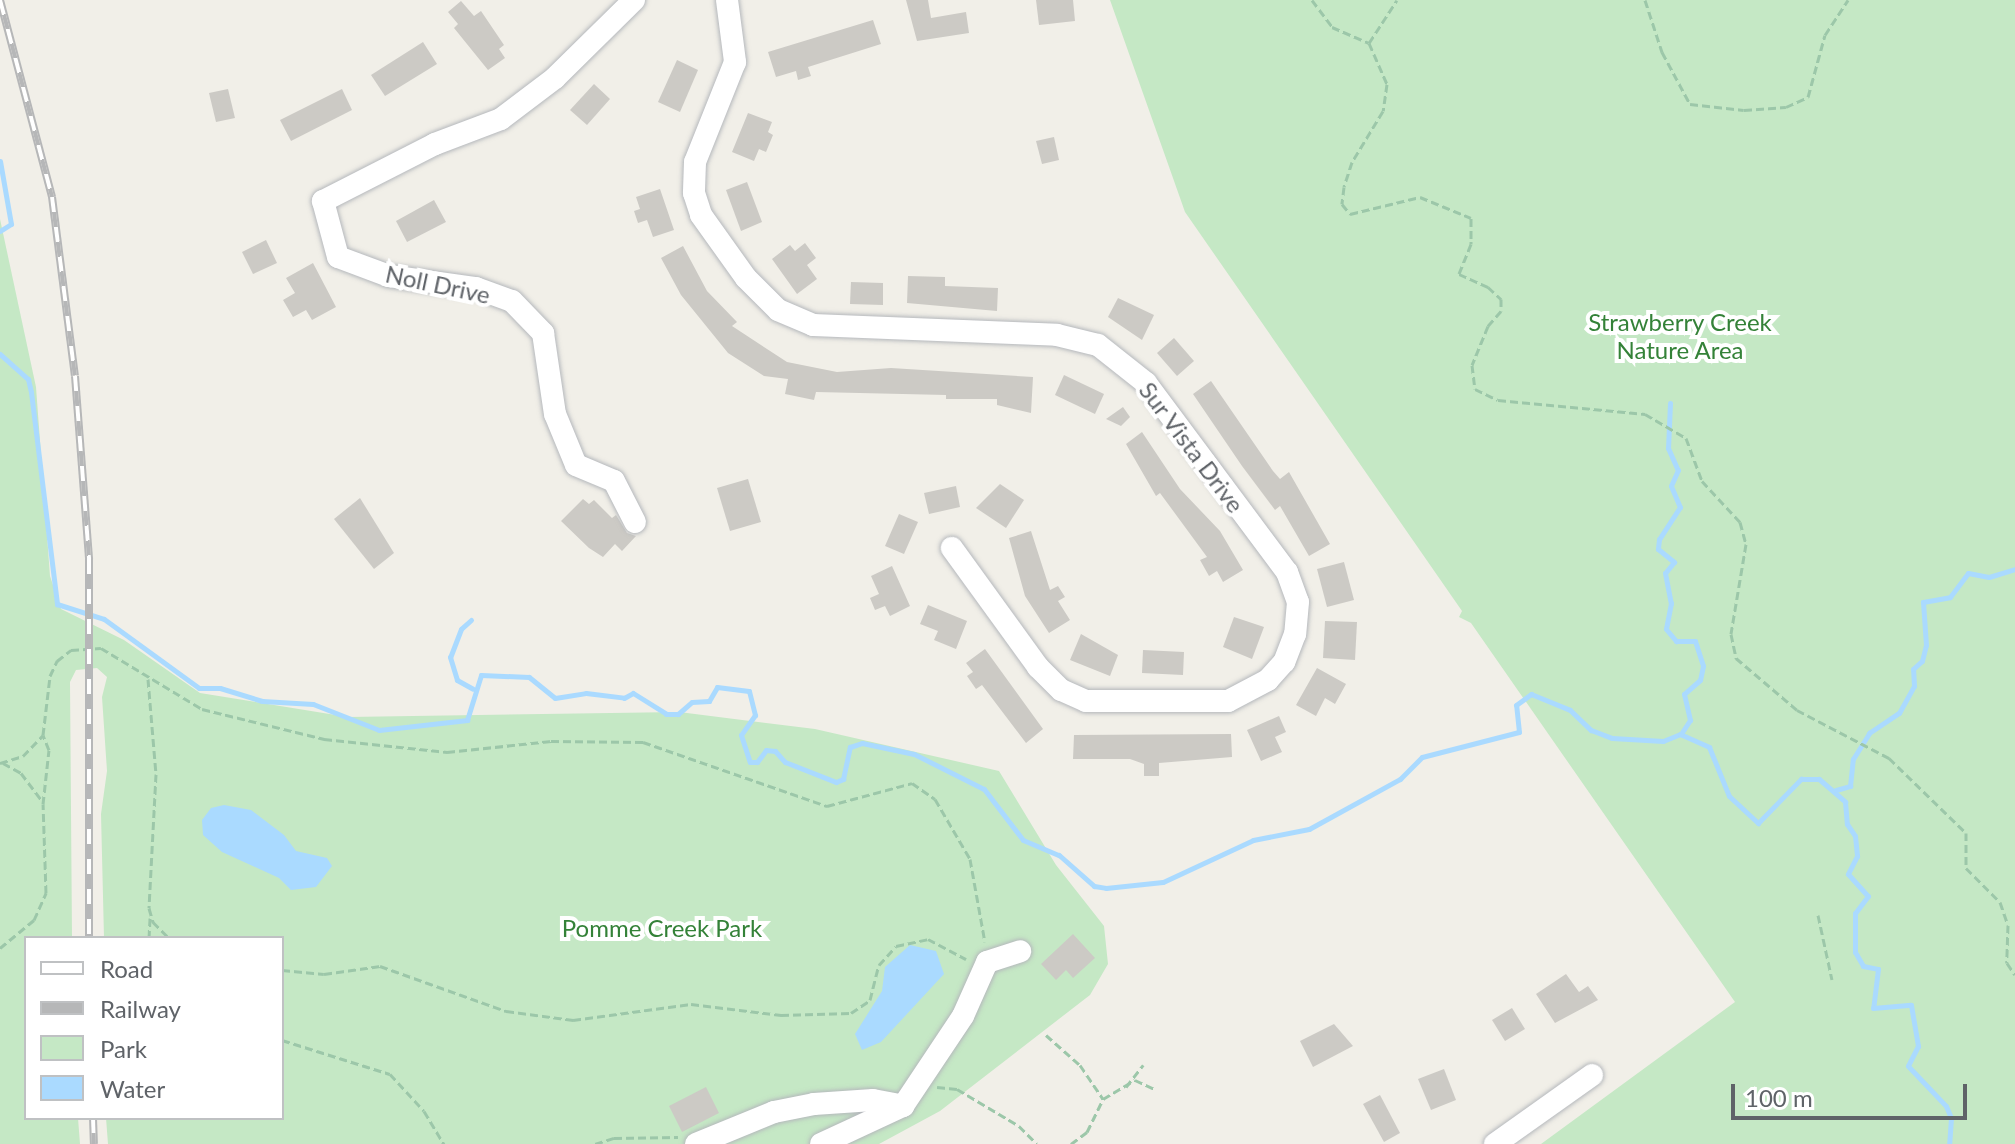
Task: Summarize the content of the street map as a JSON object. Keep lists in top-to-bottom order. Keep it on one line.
{"streets":{"street":["Noll Drive","Sur Vista Drive"]},"parks":["Strawberry Creek Nature Area","Pomme Creek Park"],"legend":["Road","Railway","Park","Water"],"scale_bar":"100 m"}
